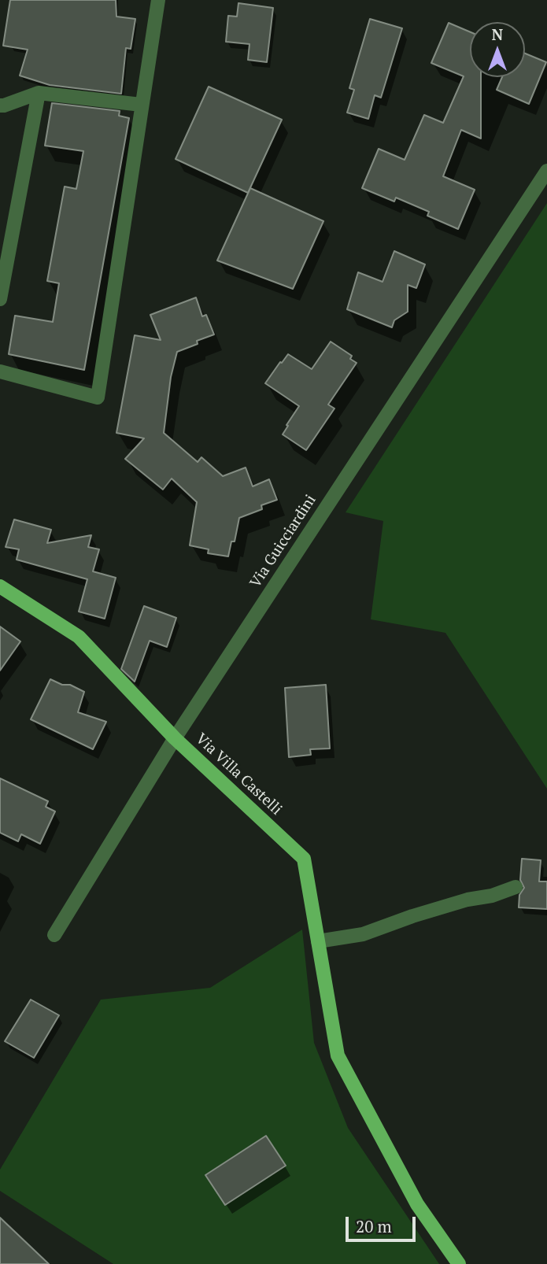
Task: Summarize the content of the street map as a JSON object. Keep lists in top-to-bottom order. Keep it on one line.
{"streets":{"main road":["Via Villa Castelli"],"street":["Via Guicciardini"]},"crossings":[["Via Guicciardini","Via Villa Castelli"]],"scale_bar":"20 m","north":"top"}
